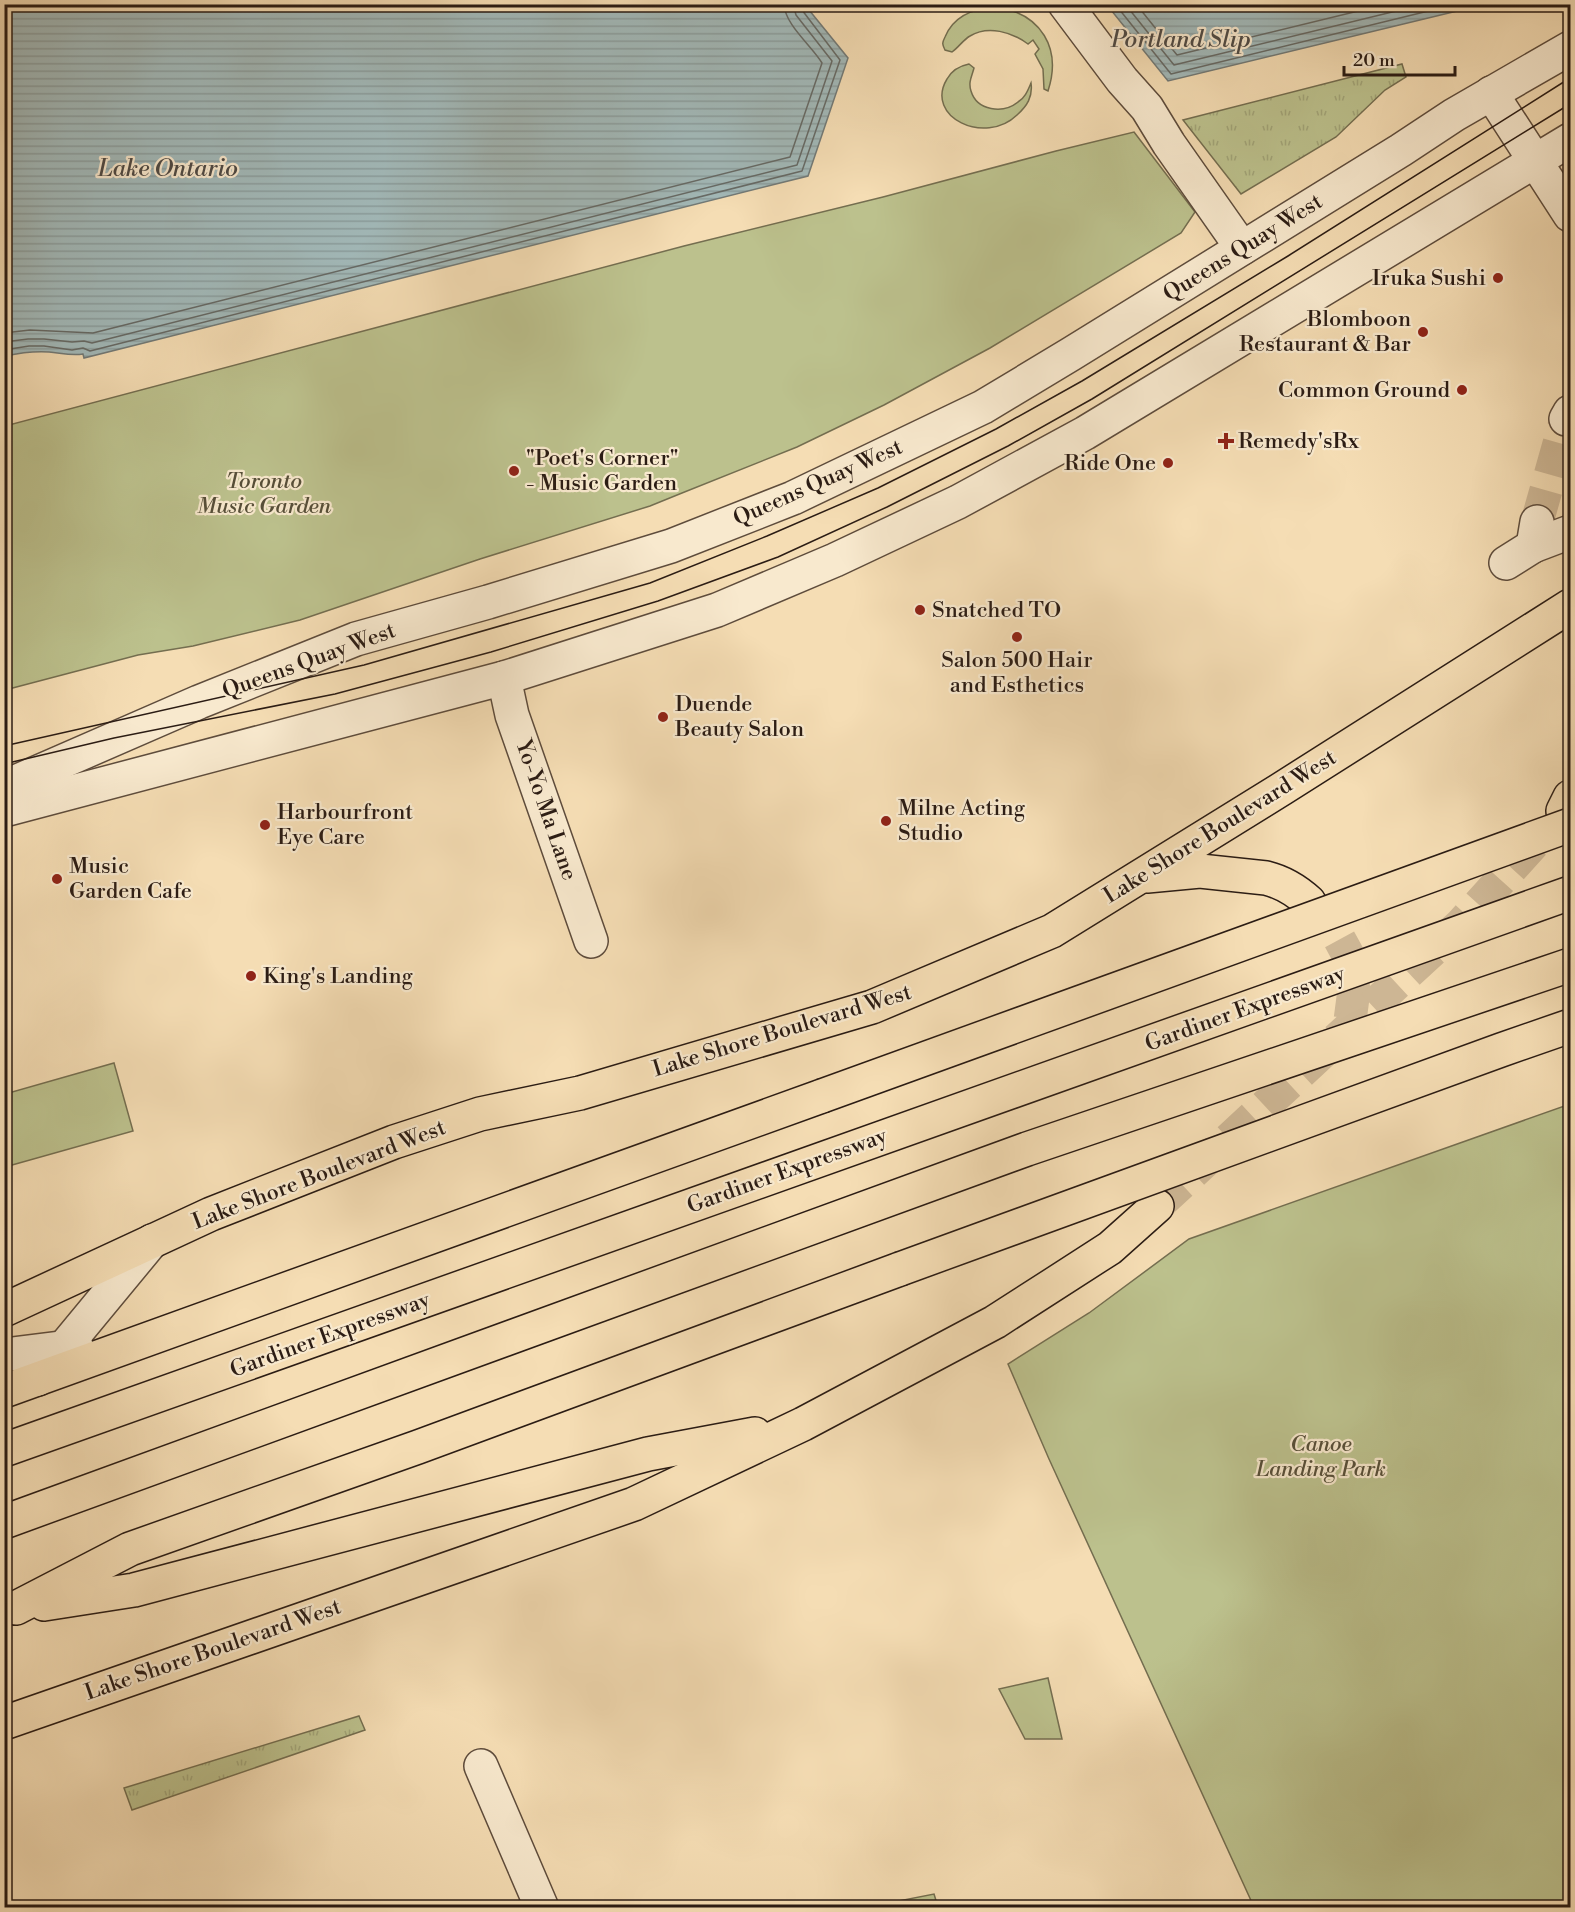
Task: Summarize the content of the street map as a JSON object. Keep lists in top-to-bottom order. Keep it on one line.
{"streets":{"highway":["Lake Shore Boulevard West","Gardiner Expressway"],"street":["Queens Quay West","Yo-Yo Ma Lane"]},"water":["Portland Slip","Lake Ontario"],"parks":["Toronto Music Garden","Canoe Landing Park"],"places":{"other":["Iruka Sushi","Blomboon Restaurant & Bar","Common Ground","Ride One","\"Poet's Corner\" - Music Garden","Snatched TO","Salon 500 Hair and Esthetics","Duende Beauty Salon","Milne Acting Studio","Harbourfront Eye Care","Music Garden Cafe","King's Landing"],"health":["Remedy'sRx"]},"scale_bar":"20 m"}
